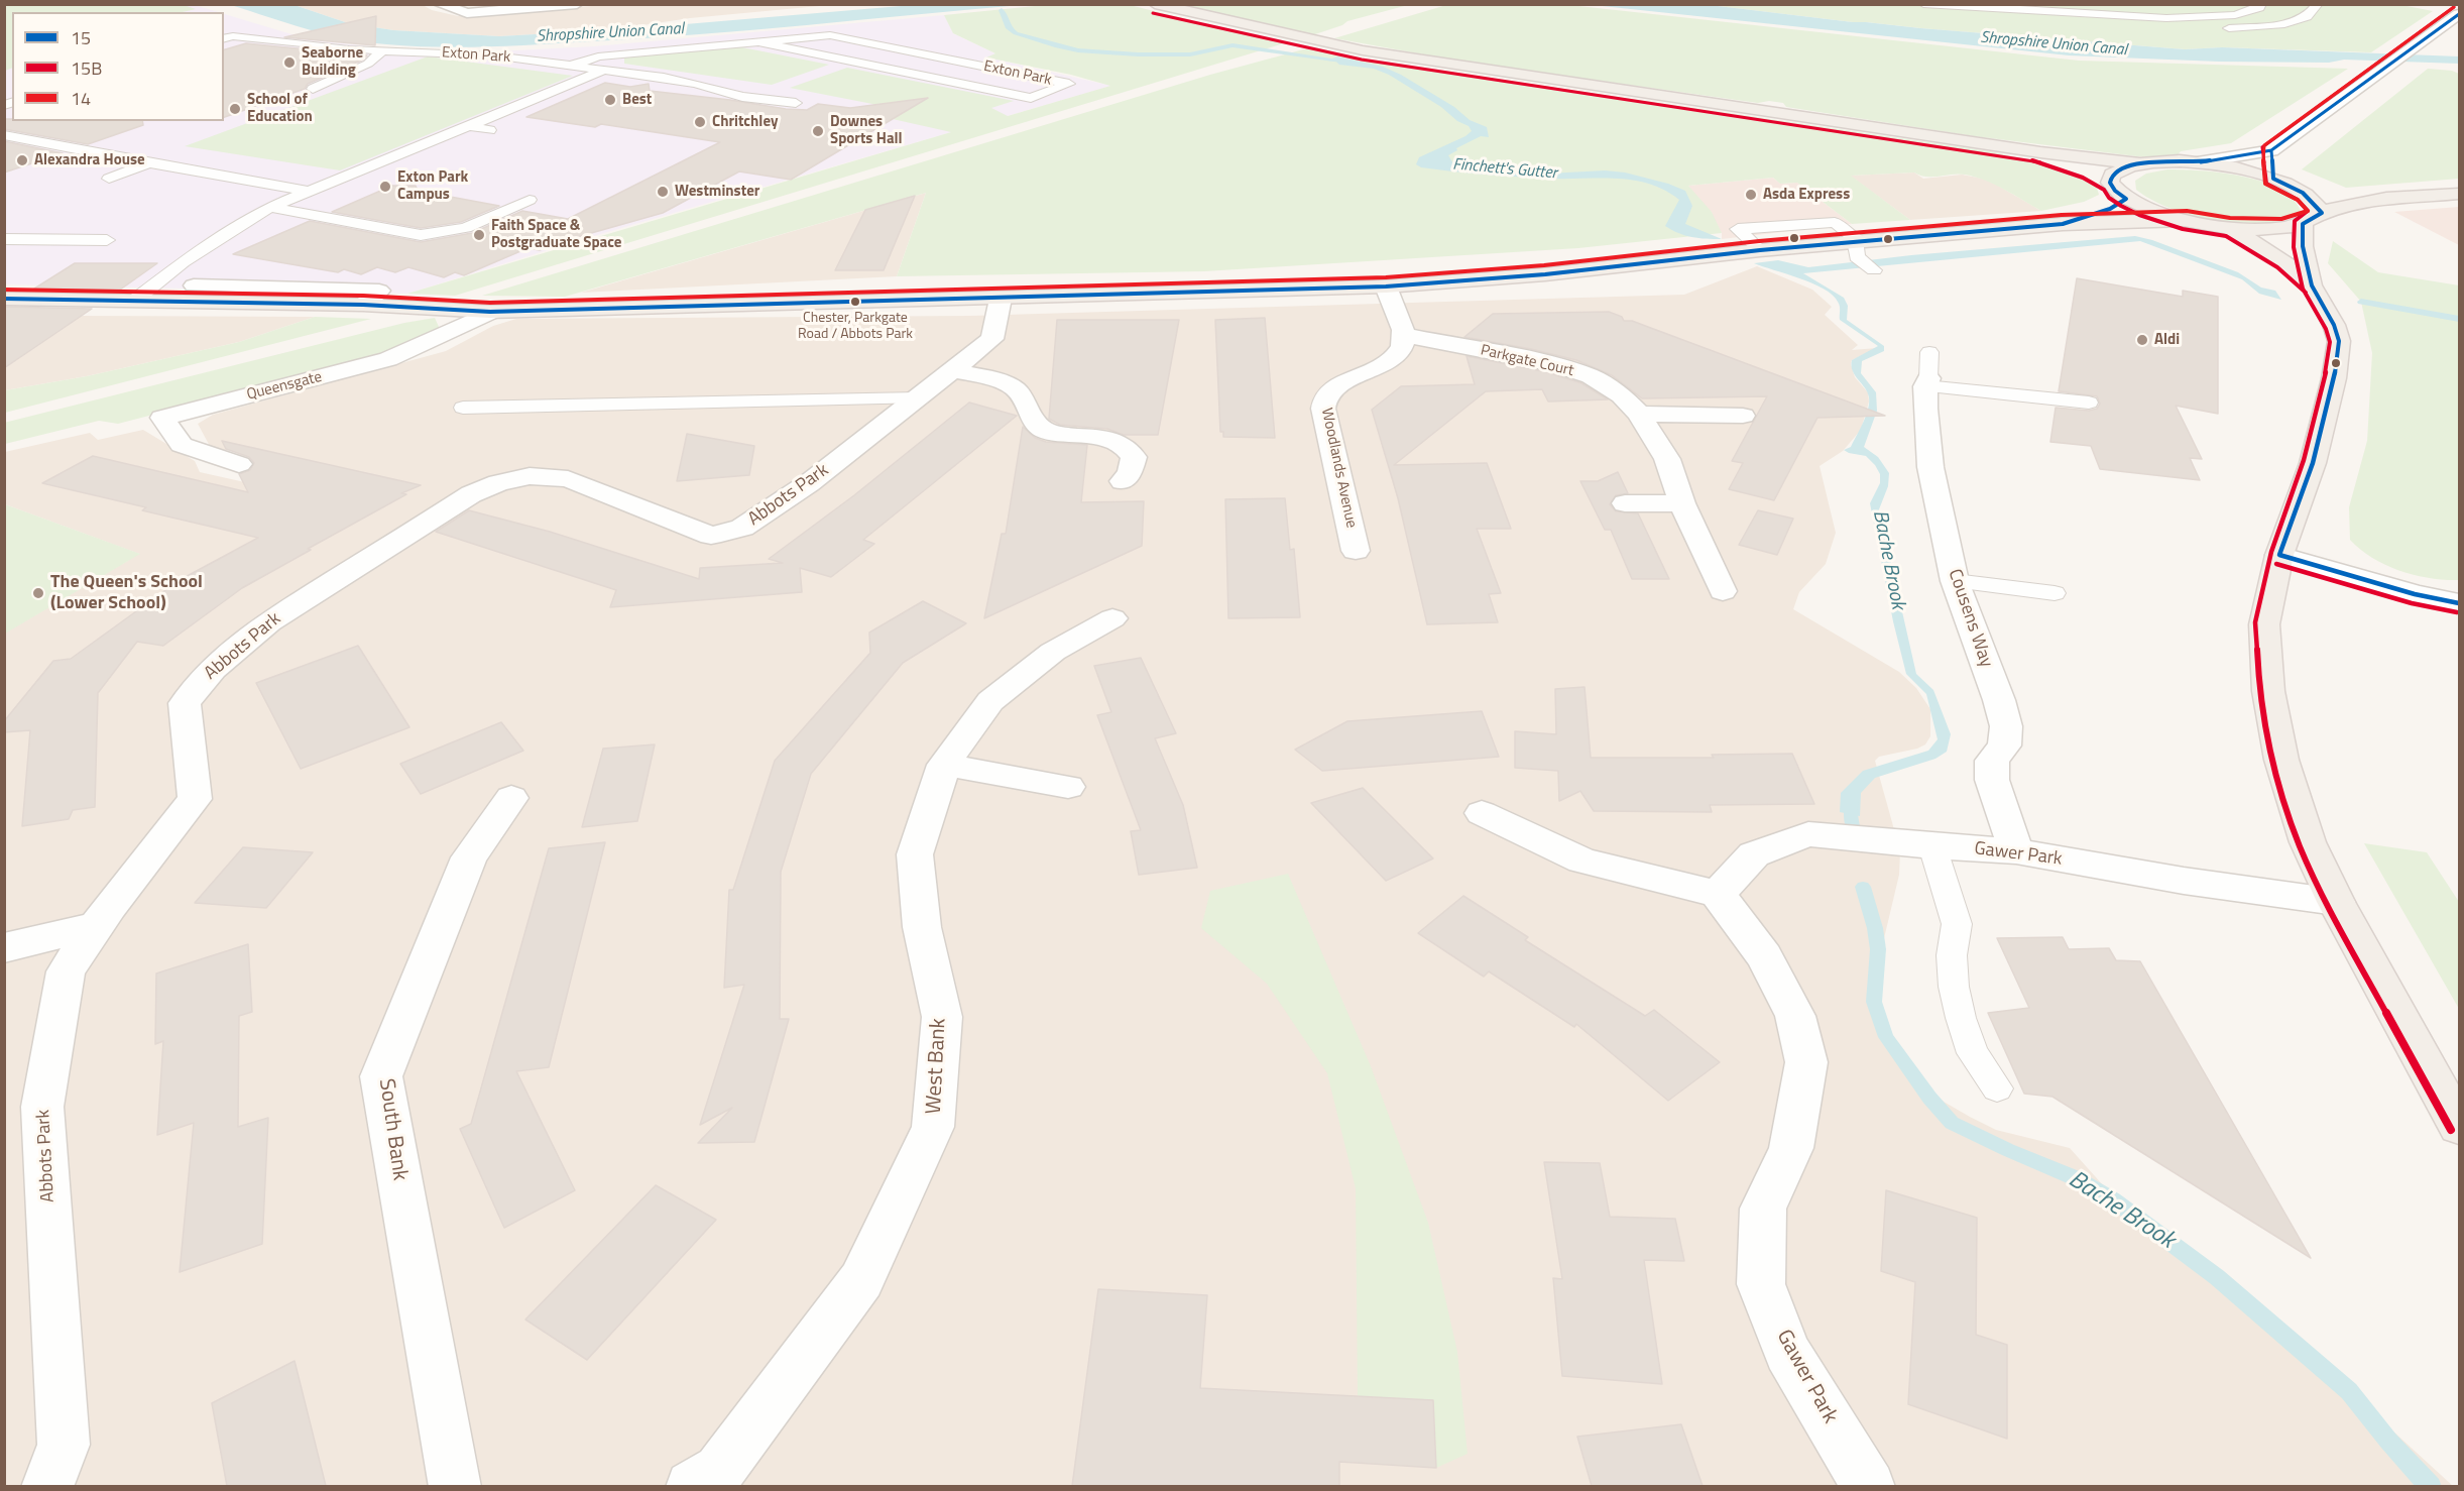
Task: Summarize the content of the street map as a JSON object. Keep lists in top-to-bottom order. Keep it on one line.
{"streets":{"street":["Parkgate Court","Queensgate","Woodlands Avenue","Abbots Park","Cousens Way","Gawer Park","West Bank","South Bank"],"lane":["Exton Park"]},"crossings":[["Parkgate Court","Woodlands Avenue"],["Cousens Way","Gawer Park"]],"water":["Shropshire Union Canal","Finchett's Gutter","Bache Brook"],"places":["Seaborne Building","Best","School of Education","Chritchley","Downes Sports Hall","Alexandra House","Exton Park Campus","Westminster","Asda Express","Faith Space & Postgraduate Space","Chester, Parkgate Road / Abbots Park","Aldi","The Queen's School (Lower School)"],"lines":["transit line 15B","transit line 14","transit line 15"],"legend":["15","15B","14"]}
